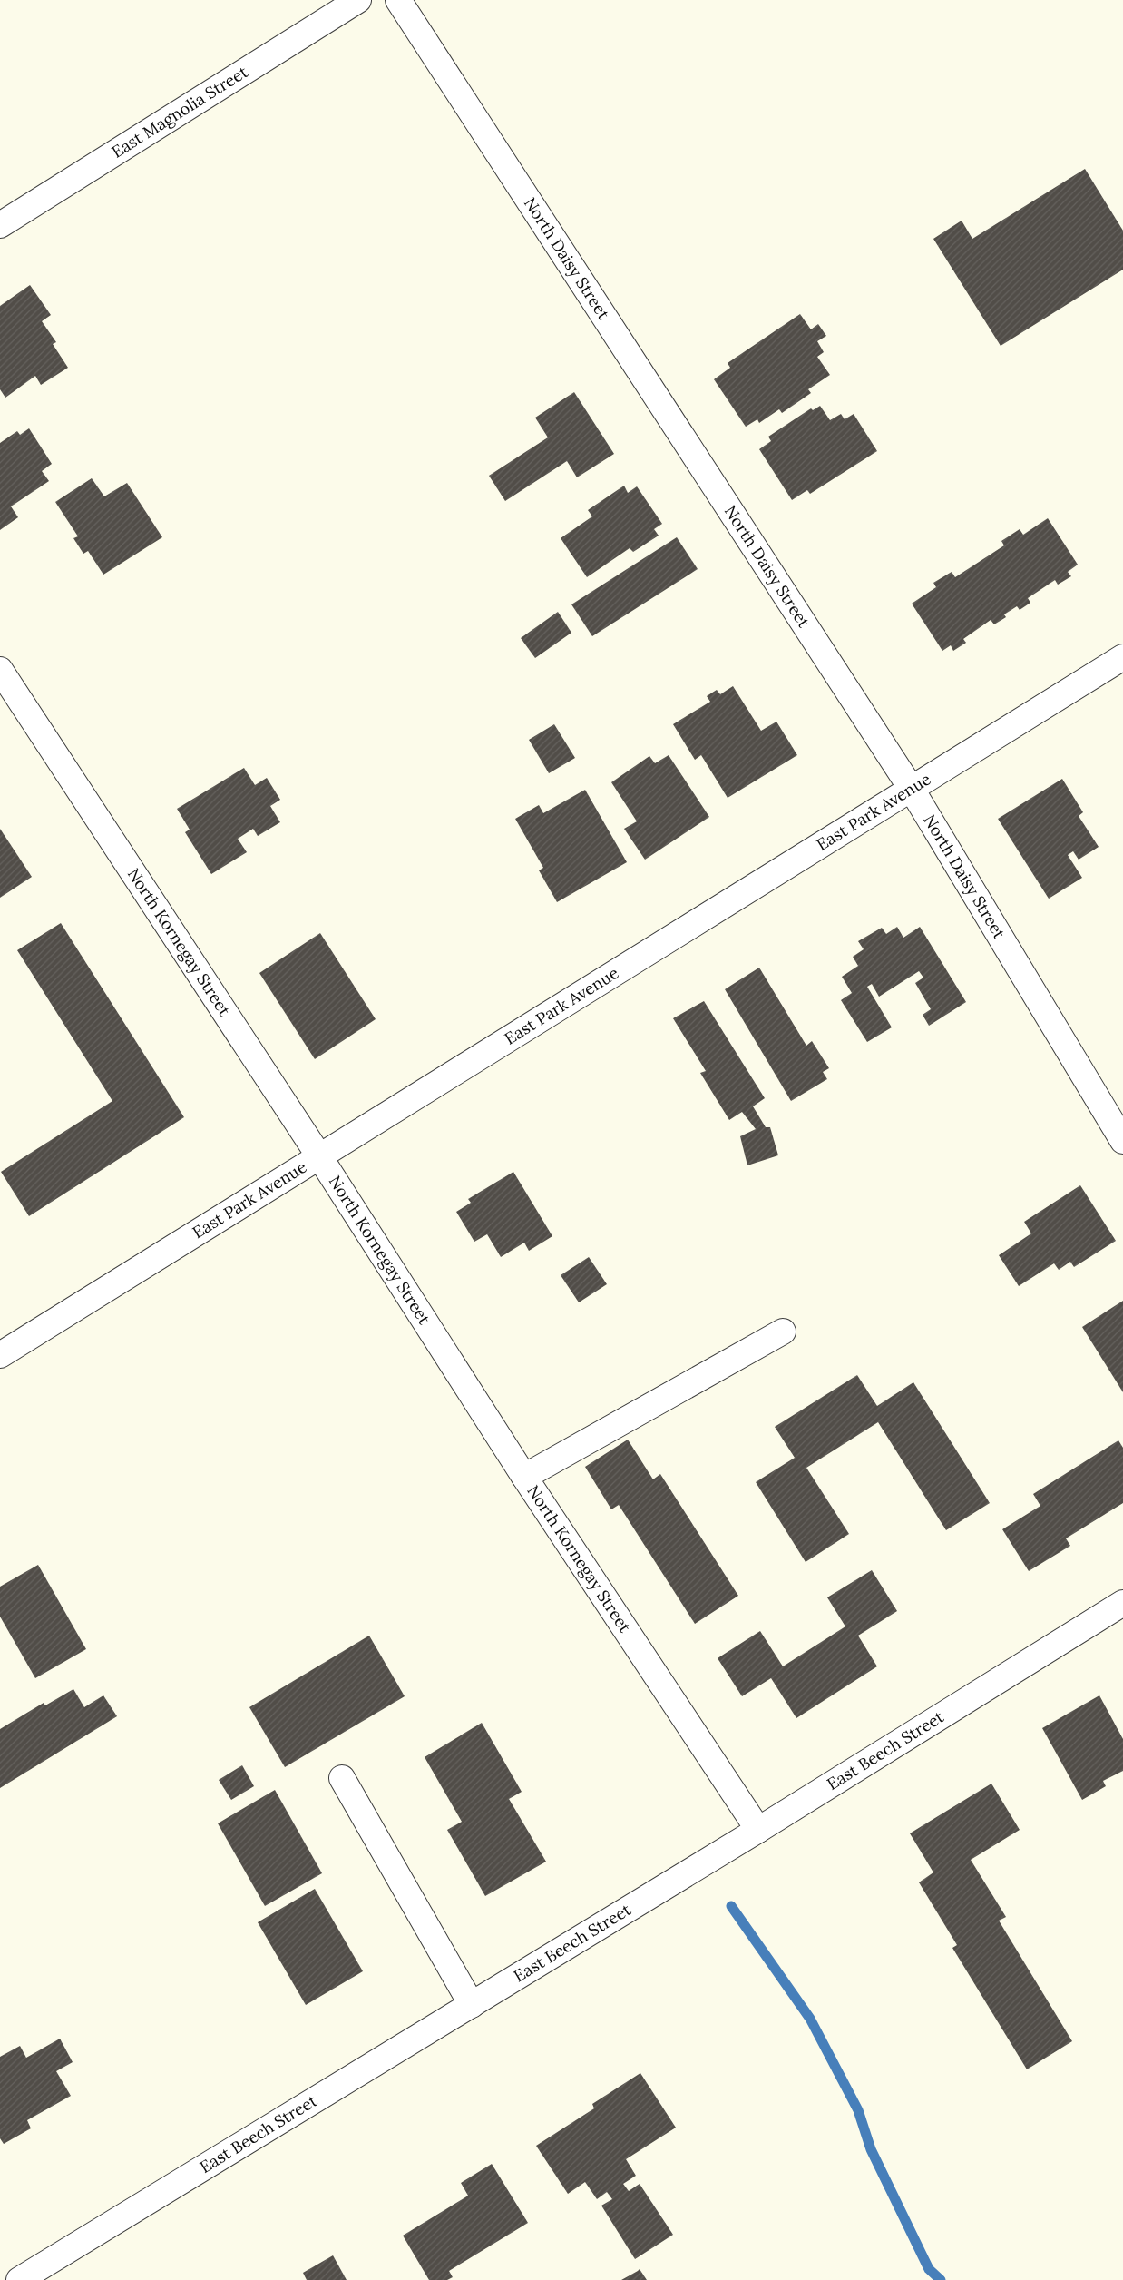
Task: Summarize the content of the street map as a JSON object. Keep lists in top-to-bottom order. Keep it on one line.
{"streets":{"street":["East Magnolia Street","North Daisy Street","East Park Avenue","North Kornegay Street","East Beech Street"]},"crossings":[["North Daisy Street","East Park Avenue"],["East Park Avenue","North Kornegay Street"],["North Kornegay Street","East Beech Street"]]}
